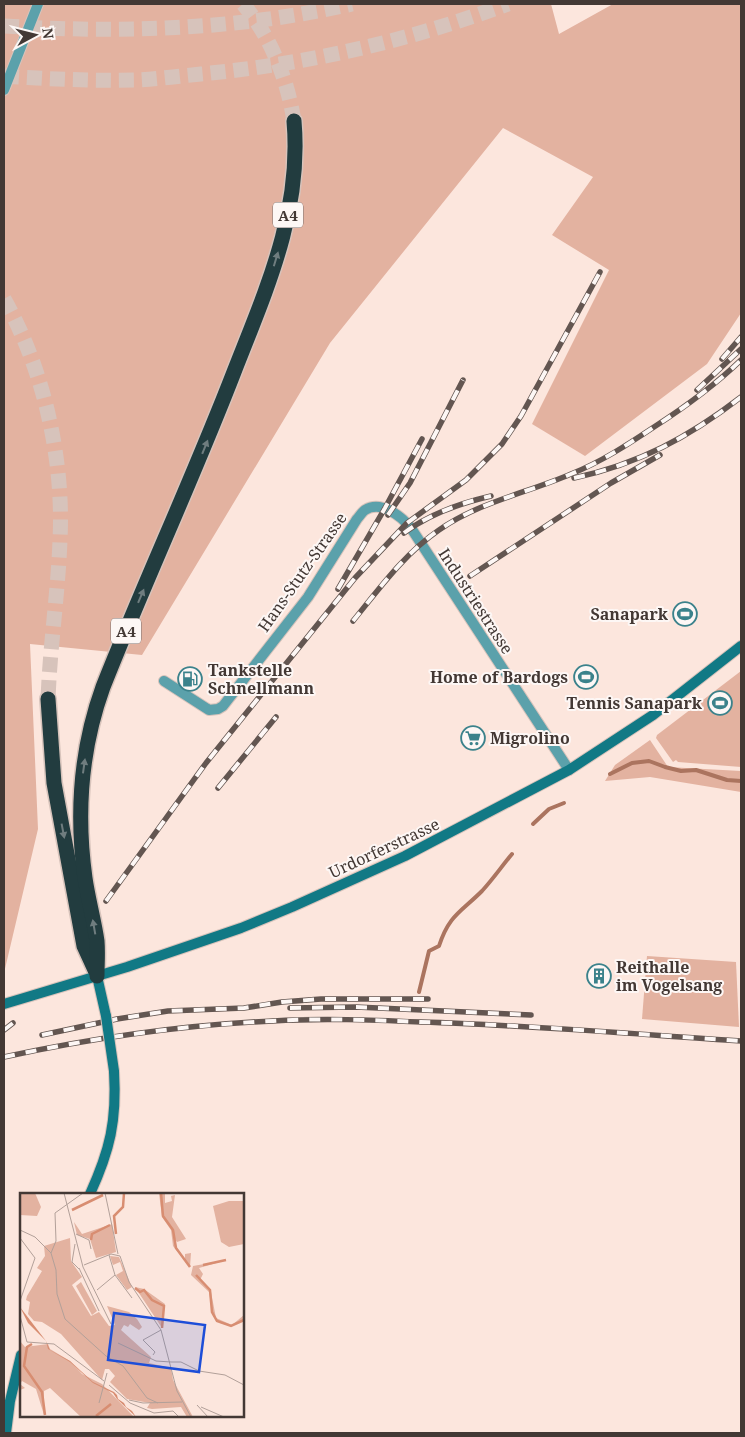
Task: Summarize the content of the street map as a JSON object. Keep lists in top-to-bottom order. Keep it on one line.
{"streets":{"highway":["A4"],"main road":["Urdorferstrasse"],"street":["Hans-Stutz-Strasse","Industriestrasse"]},"crossings":[["A4","Urdorferstrasse"],["Hans-Stutz-Strasse","Industriestrasse"],["Industriestrasse","Urdorferstrasse"]],"places":{"sports":["Sanapark","Home of Bardogs","Tennis Sanapark"],"fuel station":["Tankstelle Schnellmann"],"supermarket":["Migrolino"],"building":["Reithalle im Vogelsang"]},"north":"right"}
